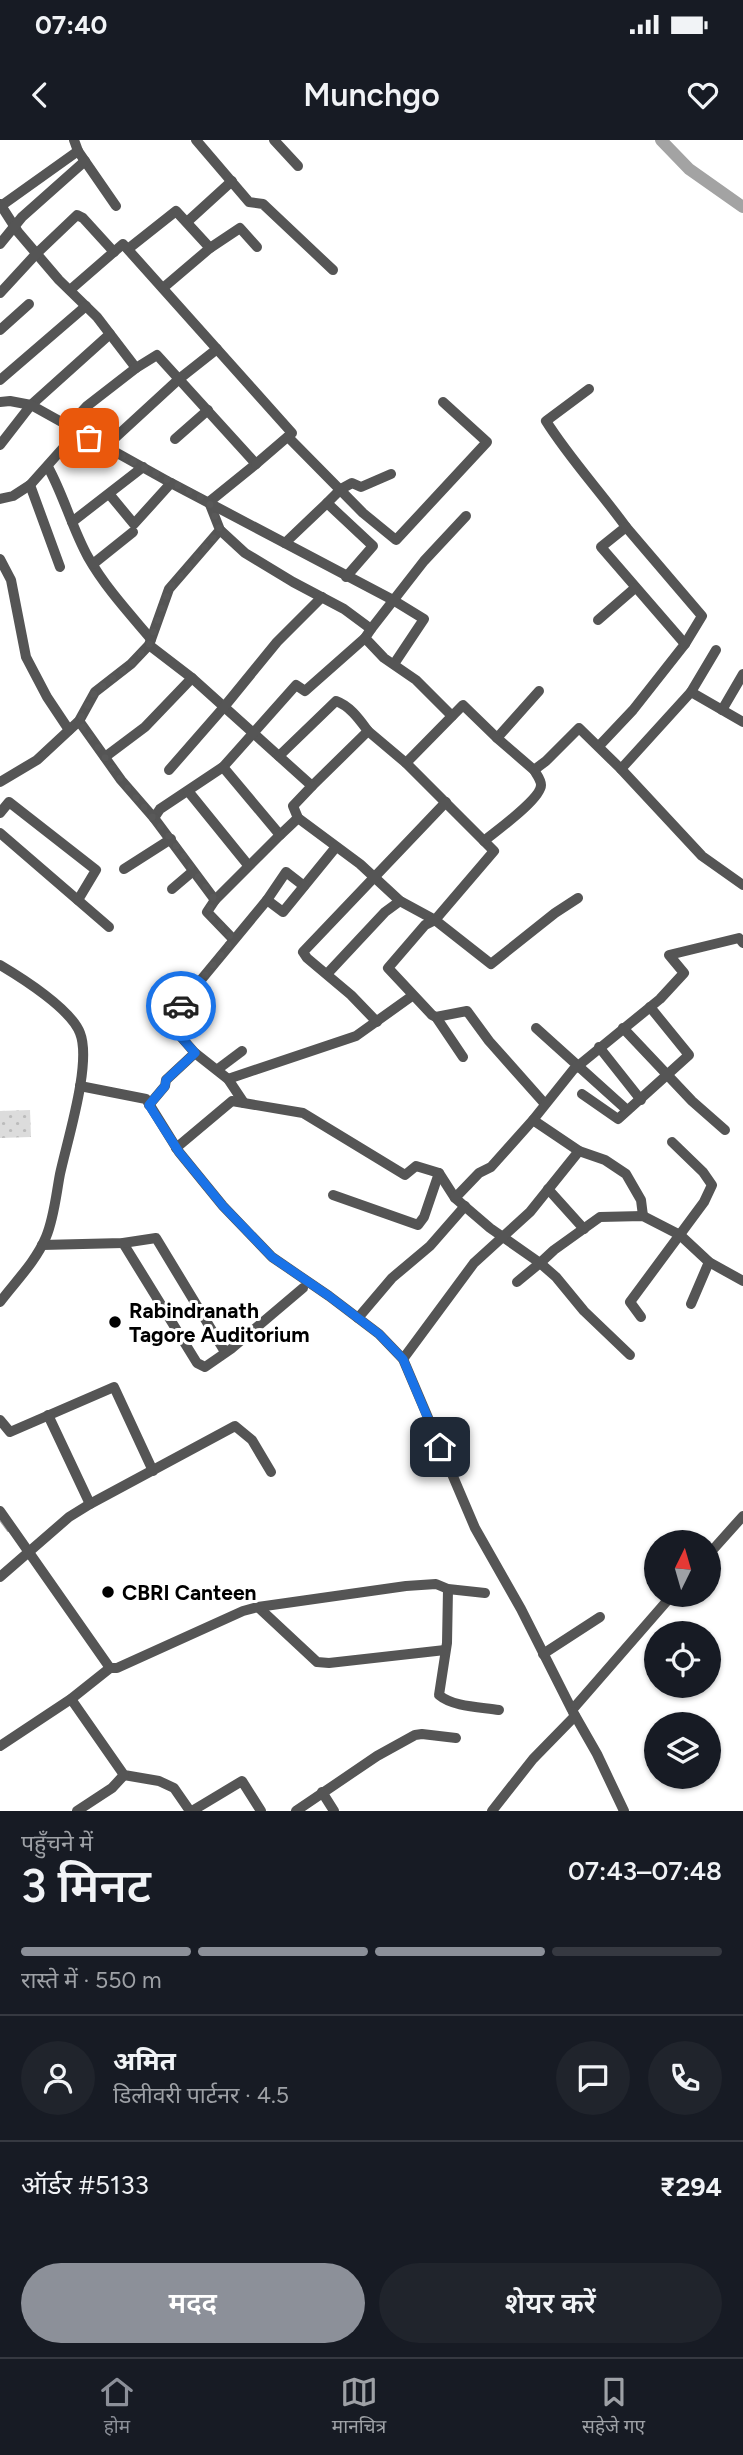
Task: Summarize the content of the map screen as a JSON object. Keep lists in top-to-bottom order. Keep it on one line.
{"places":["Rabindranath Tagore Auditorium","CBRI Canteen"],"north":"top","page":{"status":"07:40","header":"Munchgo","heading":["3 मिनट","पहुँचने में","07:43–07:48"],"panel":["अमित","डिलीवरी पार्टनर · 4.5","ऑर्डर #5133","₹294"],"bar":"रास्ते में · 550 m","buttons":["मदद","शेयर करें"],"tabs":["होम","मानचित्र","सहेजे गए"]}}
